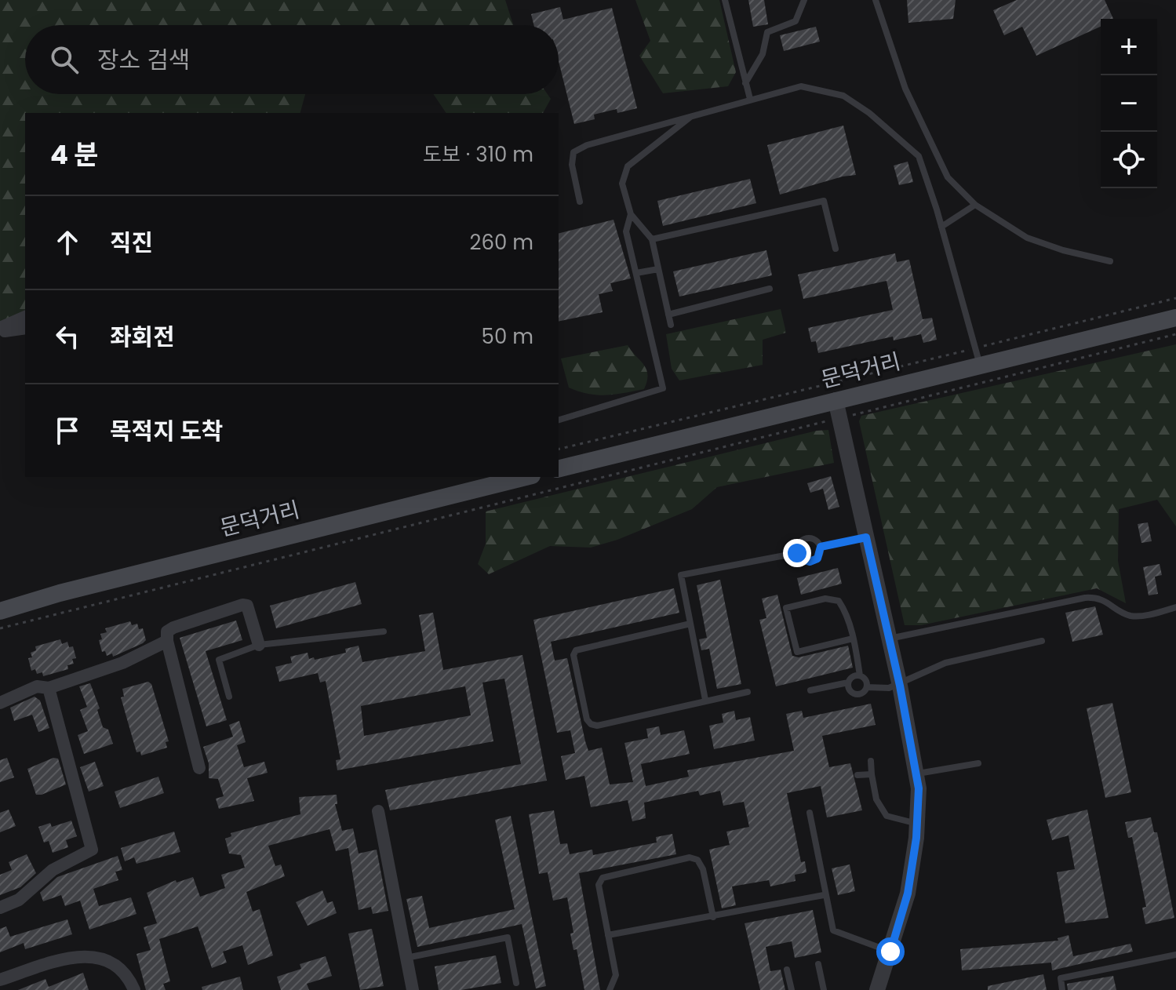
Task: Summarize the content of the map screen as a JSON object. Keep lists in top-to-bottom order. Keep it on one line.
{"streets":{"main road":["문덕거리"]},"page":{"map_buttons":["+","−"],"search":"장소 검색","heading":["4 분","도보 · 310 m"],"list":[["직진","260 m"],["좌회전","50 m"],"목적지 도착"]}}
